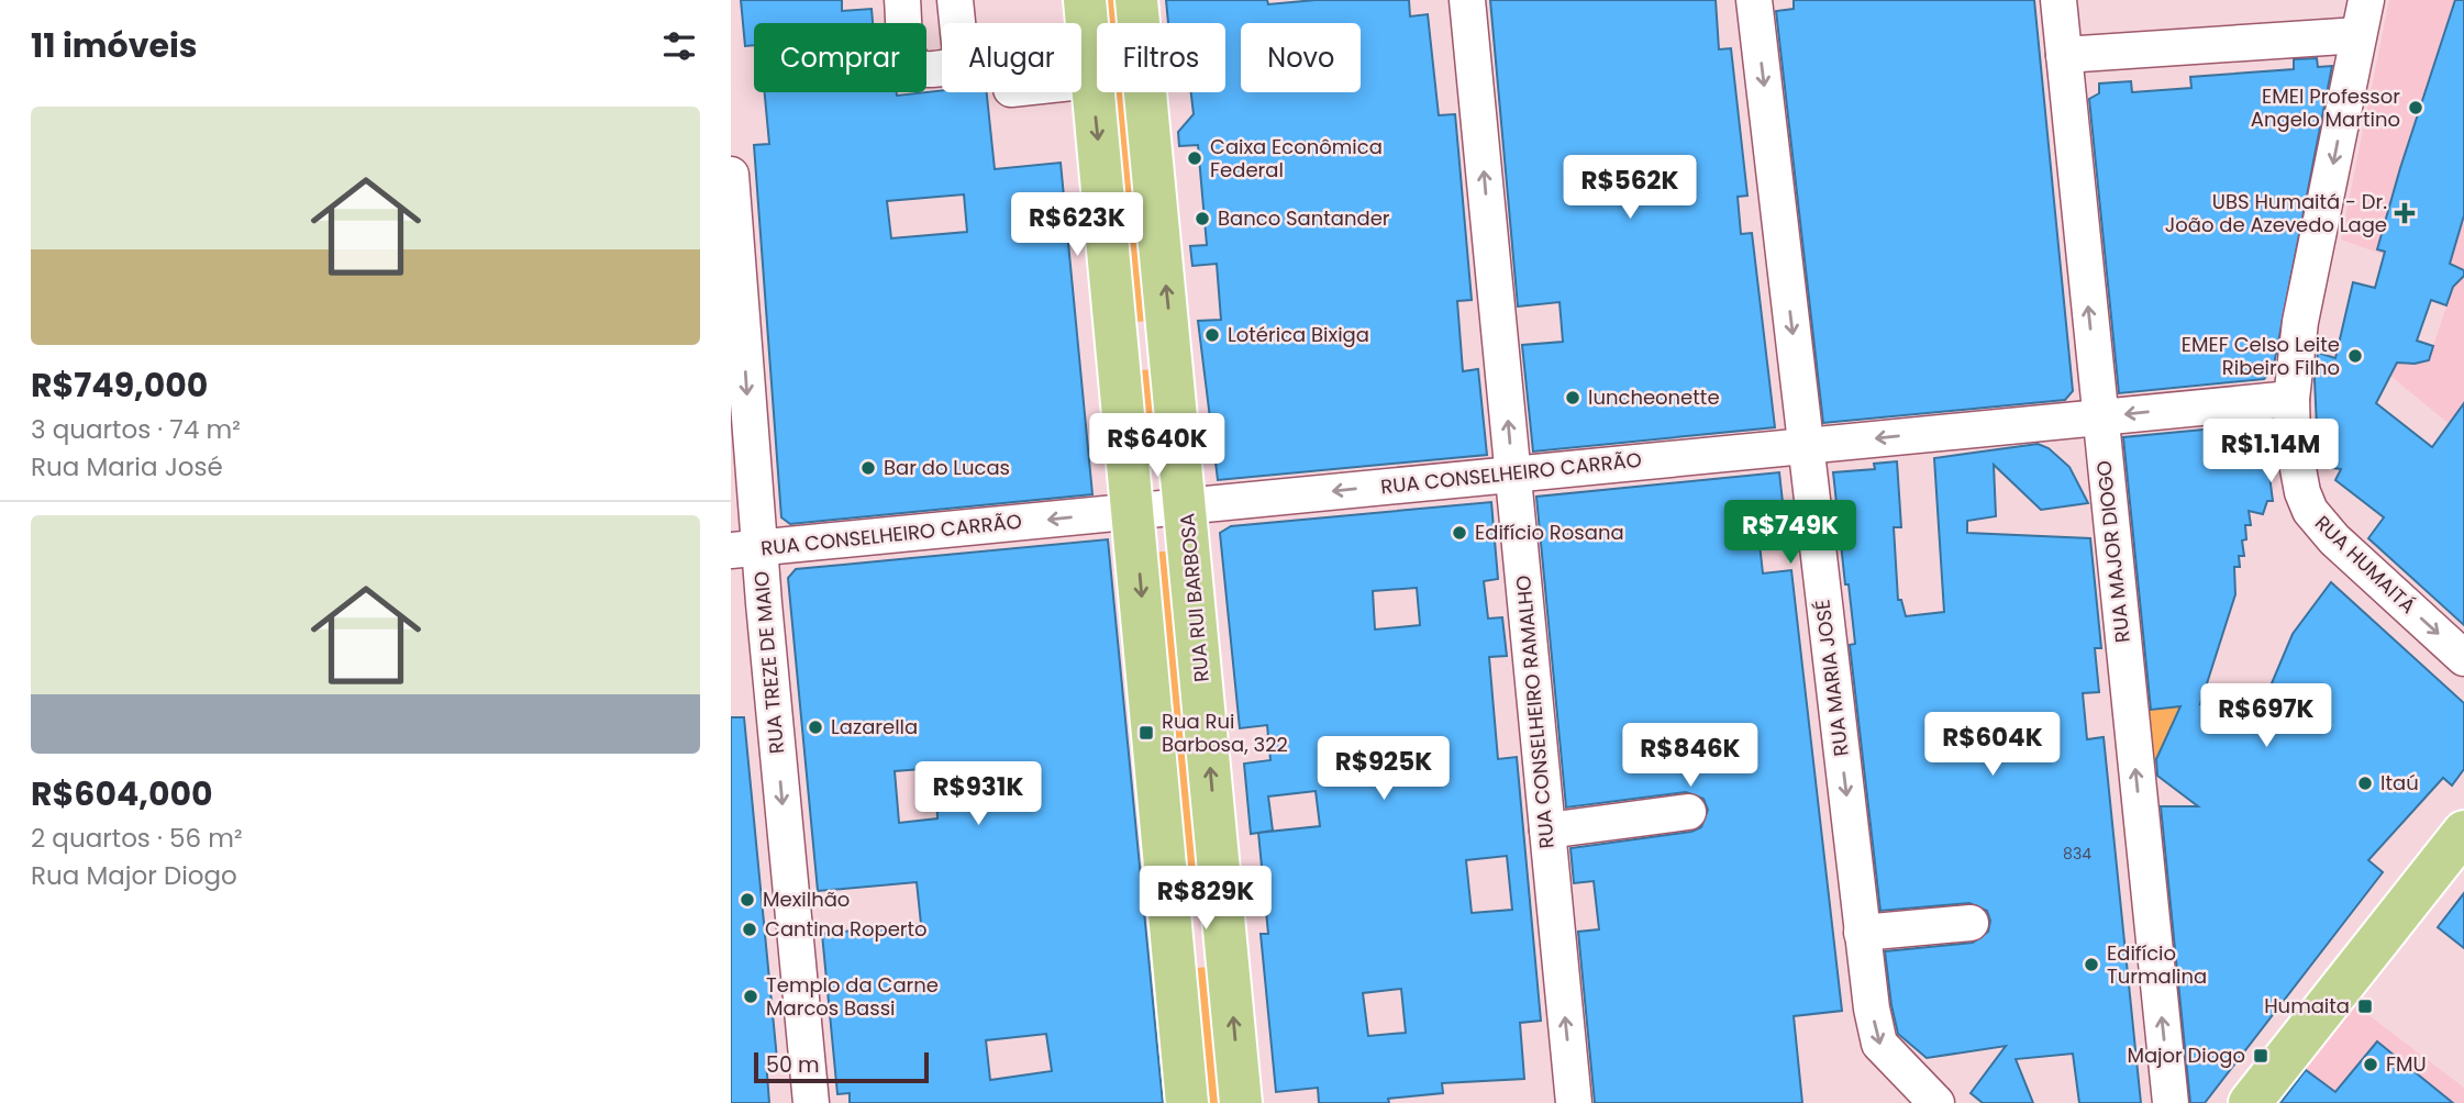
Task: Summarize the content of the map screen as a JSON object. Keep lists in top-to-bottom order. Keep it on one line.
{"streets":{"main road":["RUA RUI BARBOSA"],"street":["RUA CONSELHEIRO CARRÃO","RUA MAJOR DIOGO","RUA HUMAITÁ","RUA TREZE DE MAIO","RUA MARIA JOSÉ","RUA CONSELHEIRO RAMALHO"]},"crossings":[["RUA CONSELHEIRO CARRÃO","RUA MAJOR DIOGO"],["RUA CONSELHEIRO CARRÃO","RUA HUMAITÁ"],["RUA CONSELHEIRO CARRÃO","RUA RUI BARBOSA"],["RUA CONSELHEIRO CARRÃO","RUA TREZE DE MAIO"],["RUA CONSELHEIRO CARRÃO","RUA MARIA JOSÉ"],["RUA CONSELHEIRO CARRÃO","RUA CONSELHEIRO RAMALHO"]],"one_way":["RUA CONSELHEIRO CARRÃO","RUA MAJOR DIOGO","RUA HUMAITÁ","RUA TREZE DE MAIO","RUA MARIA JOSÉ","RUA CONSELHEIRO RAMALHO"],"places":{"other":["EMEI Professor Angelo Martino","Caixa Econômica Federal","Banco Santander","Lotérica Bixiga","EMEF Celso Leite Ribeiro Filho","luncheonette","Bar do Lucas","Edifício Rosana","Lazarella","Itaú","Mexilhão","Cantina Roperto","Edifício Turmalina","Templo da Carne Marcos Bassi","FMU"],"health":["UBS Humaitá - Dr. João de Azevedo Lage"],"transit":["Rua Rui Barbosa, 322","Humaita","Major Diogo"]},"house_numbers":["834"],"scale_bar":"50 m","page":{"heading":"11 imóveis","chip":["Comprar","Alugar","Filtros","Novo"],"list":[{"name":"R$749,000","note":"3 quartos · 74 m² · Rua Maria José"},{"name":"R$604,000","note":"2 quartos · 56 m² · Rua Major Diogo"}],"price":["R$562K","R$623K","R$640K","R$1.14M","R$749K","R$697K","R$604K","R$846K","R$925K","R$931K","R$829K"],"scale":"50 m"}}
